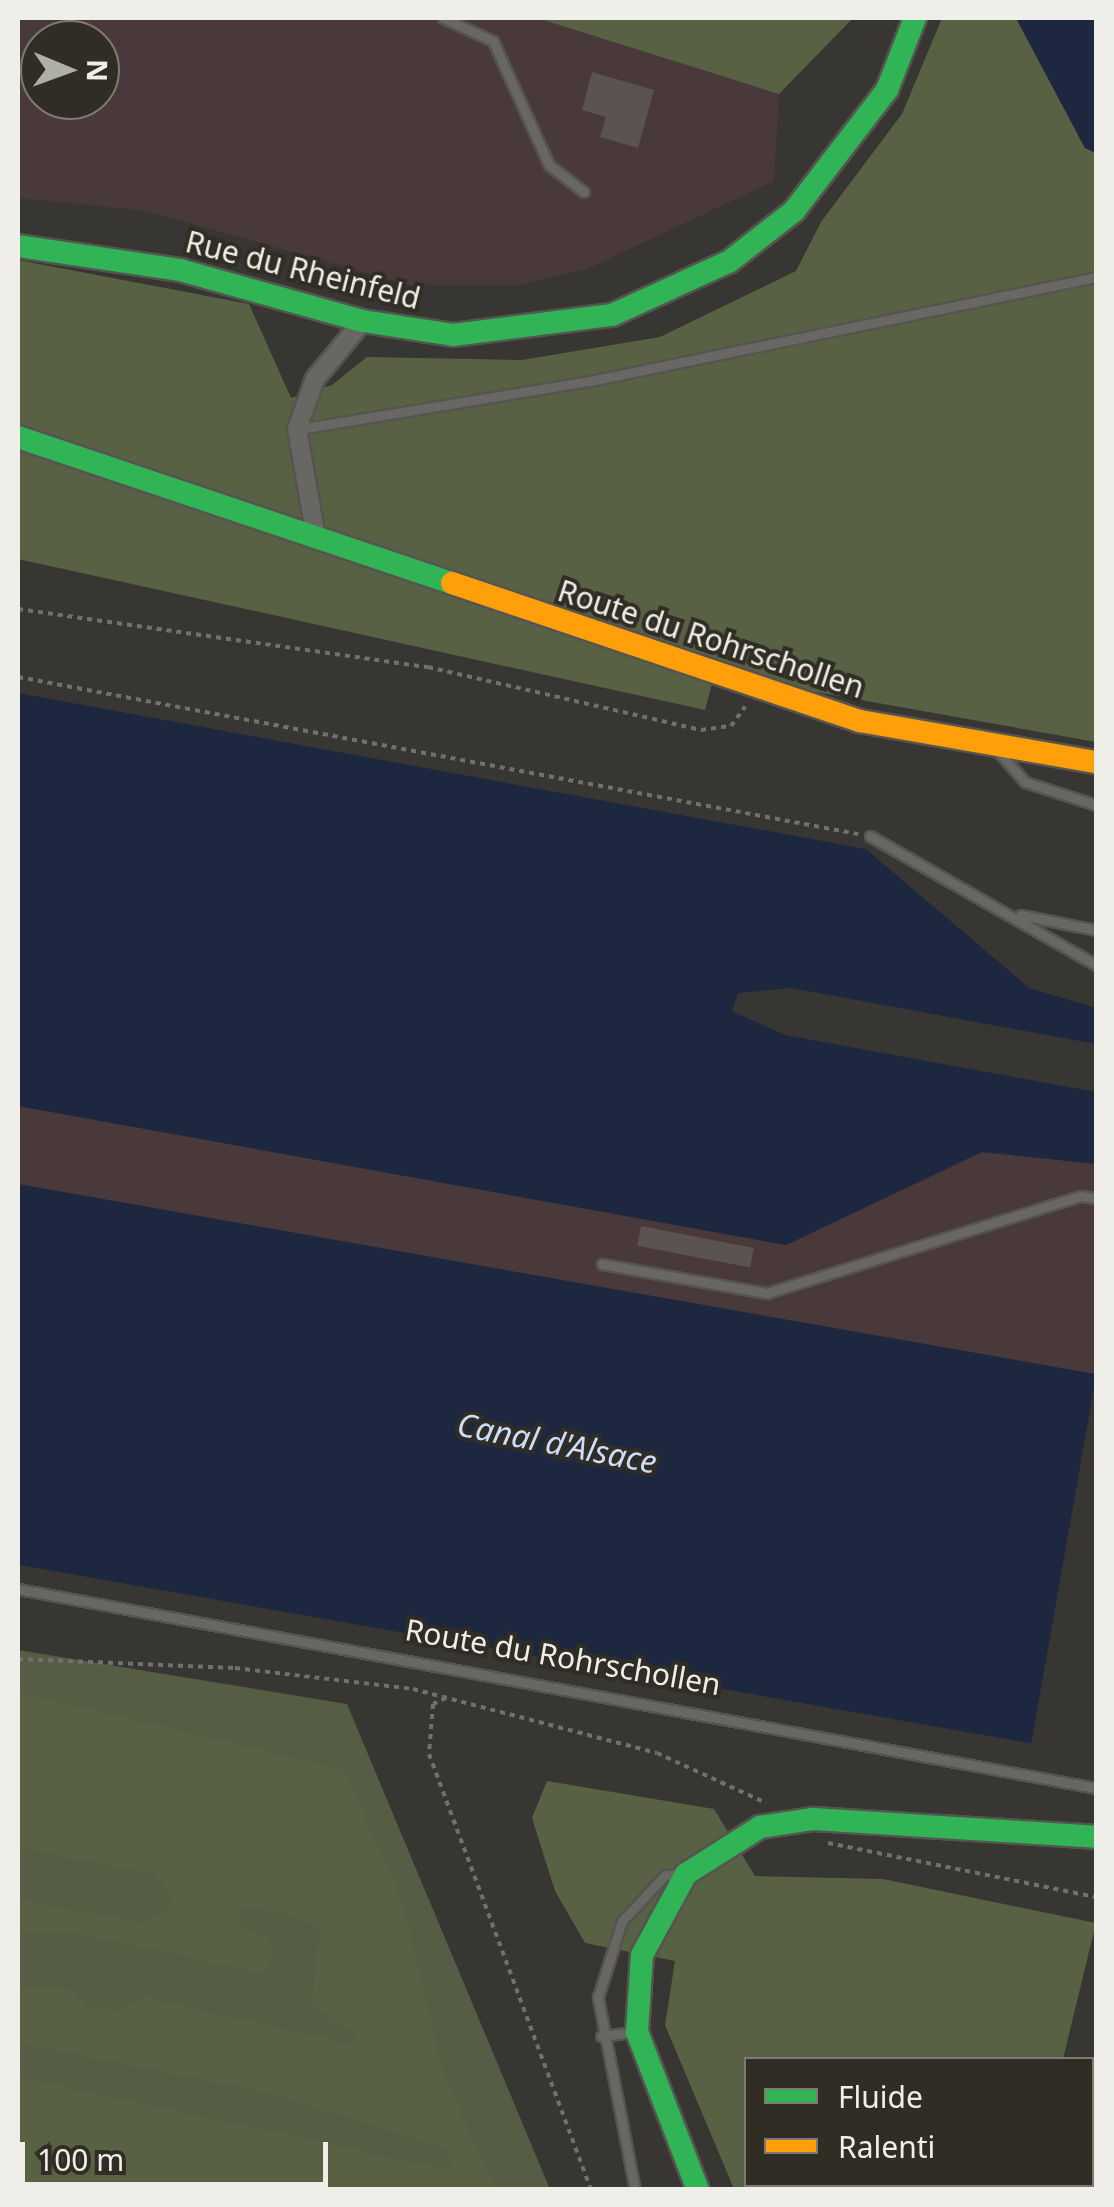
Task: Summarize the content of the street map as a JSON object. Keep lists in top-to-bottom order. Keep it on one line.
{"streets":{"street":["Rue du Rheinfeld","Route du Rohrschollen"]},"water":["Canal d'Alsace"],"legend":["Fluide","Ralenti"],"scale_bar":"100 m","north":"right"}
